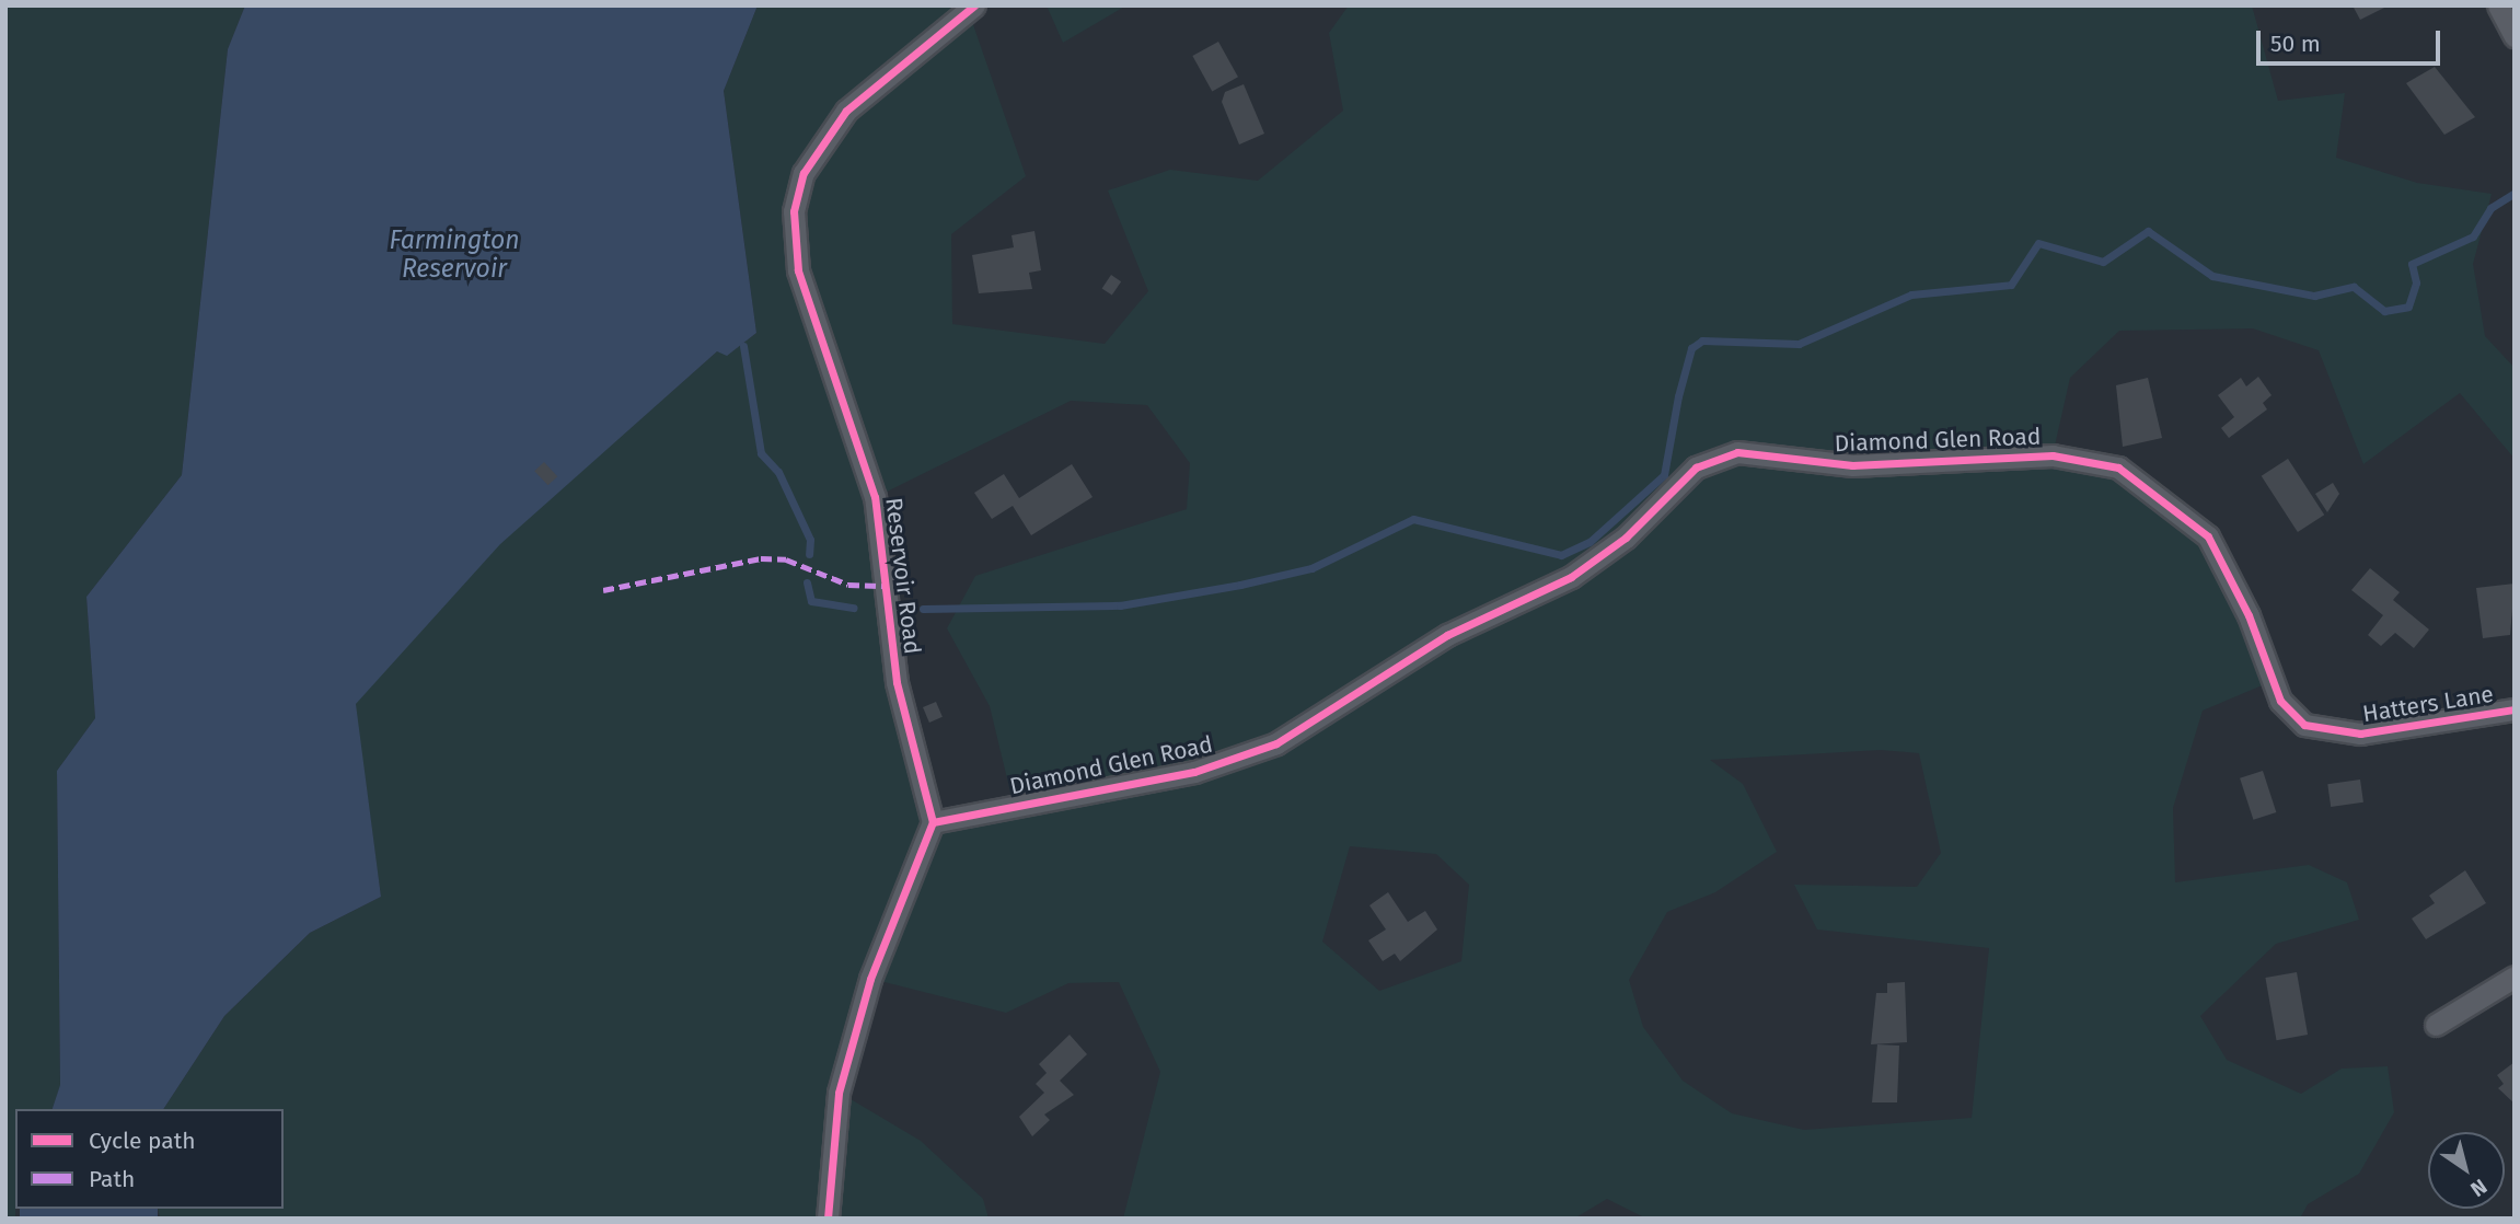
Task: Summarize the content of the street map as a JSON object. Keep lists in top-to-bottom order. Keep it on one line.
{"streets":{"street":["Diamond Glen Road","Reservoir Road","Hatters Lane"]},"crossings":[["Diamond Glen Road","Reservoir Road"],["Diamond Glen Road","Hatters Lane"]],"water":["Farmington Reservoir"],"legend":["Cycle path","Path"],"scale_bar":"50 m","north":"bottom right"}
